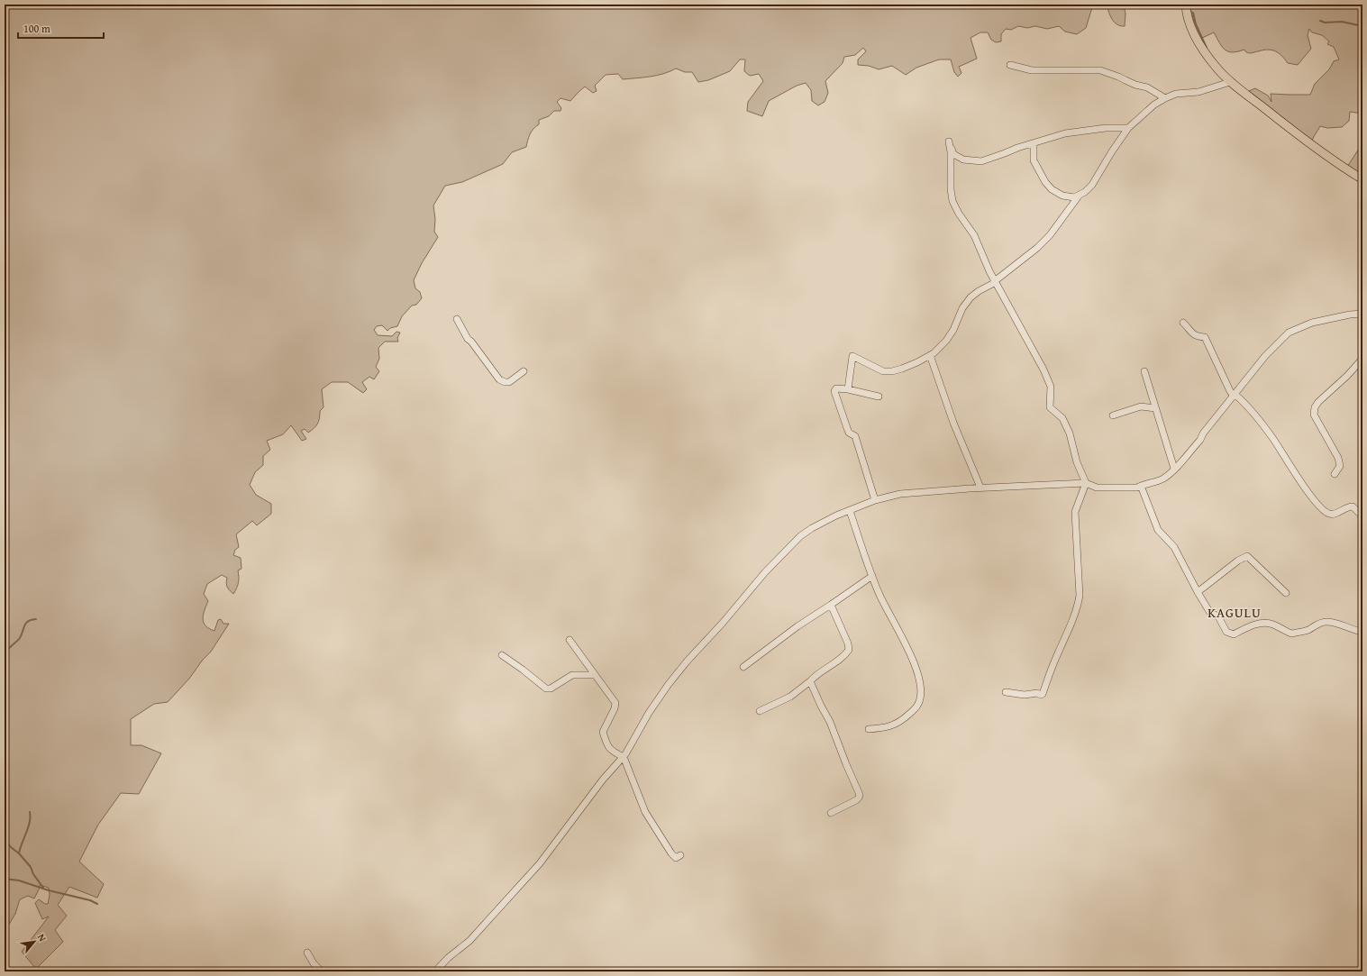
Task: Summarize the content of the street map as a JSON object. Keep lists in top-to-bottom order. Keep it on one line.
{"districts":["KAGULU"],"scale_bar":"100 m","north":"top right"}
